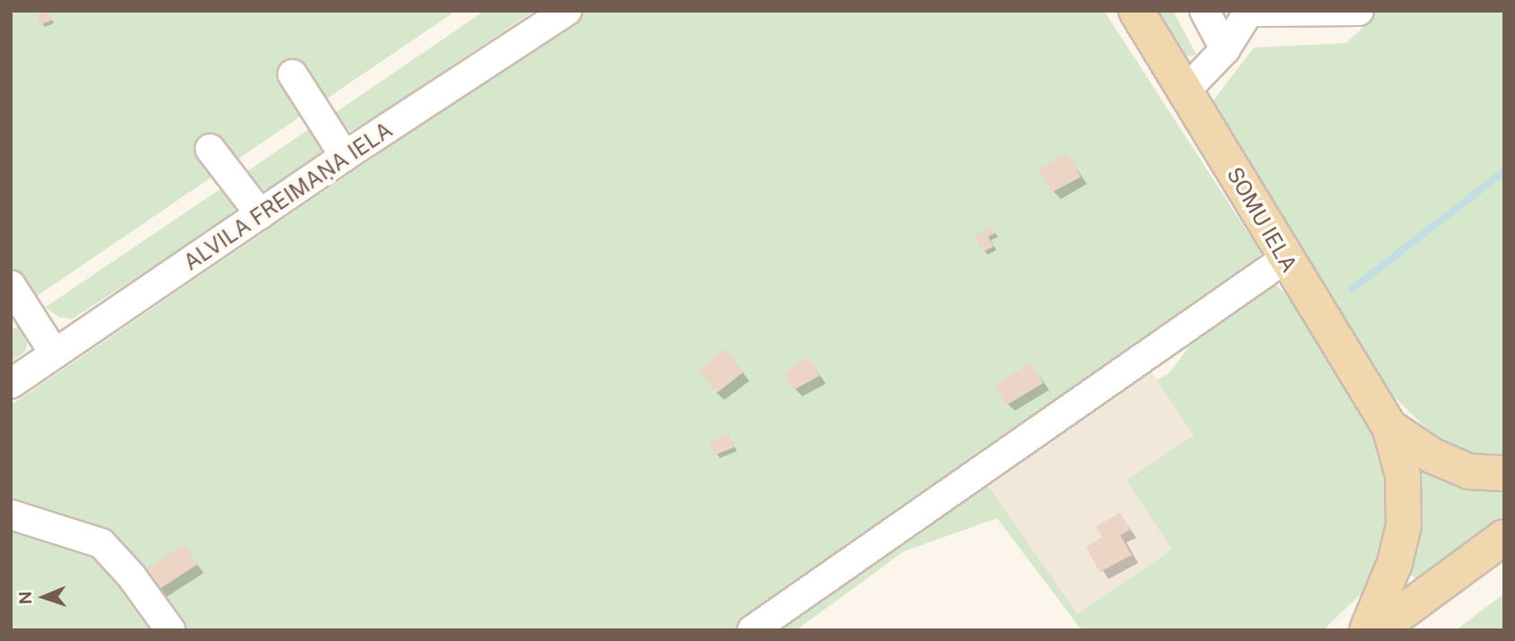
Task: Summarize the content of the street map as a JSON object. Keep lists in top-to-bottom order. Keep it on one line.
{"streets":{"main road":["SOMU IELA"],"street":["ALVILA FREIMAŅA IELA"]},"north":"left"}
